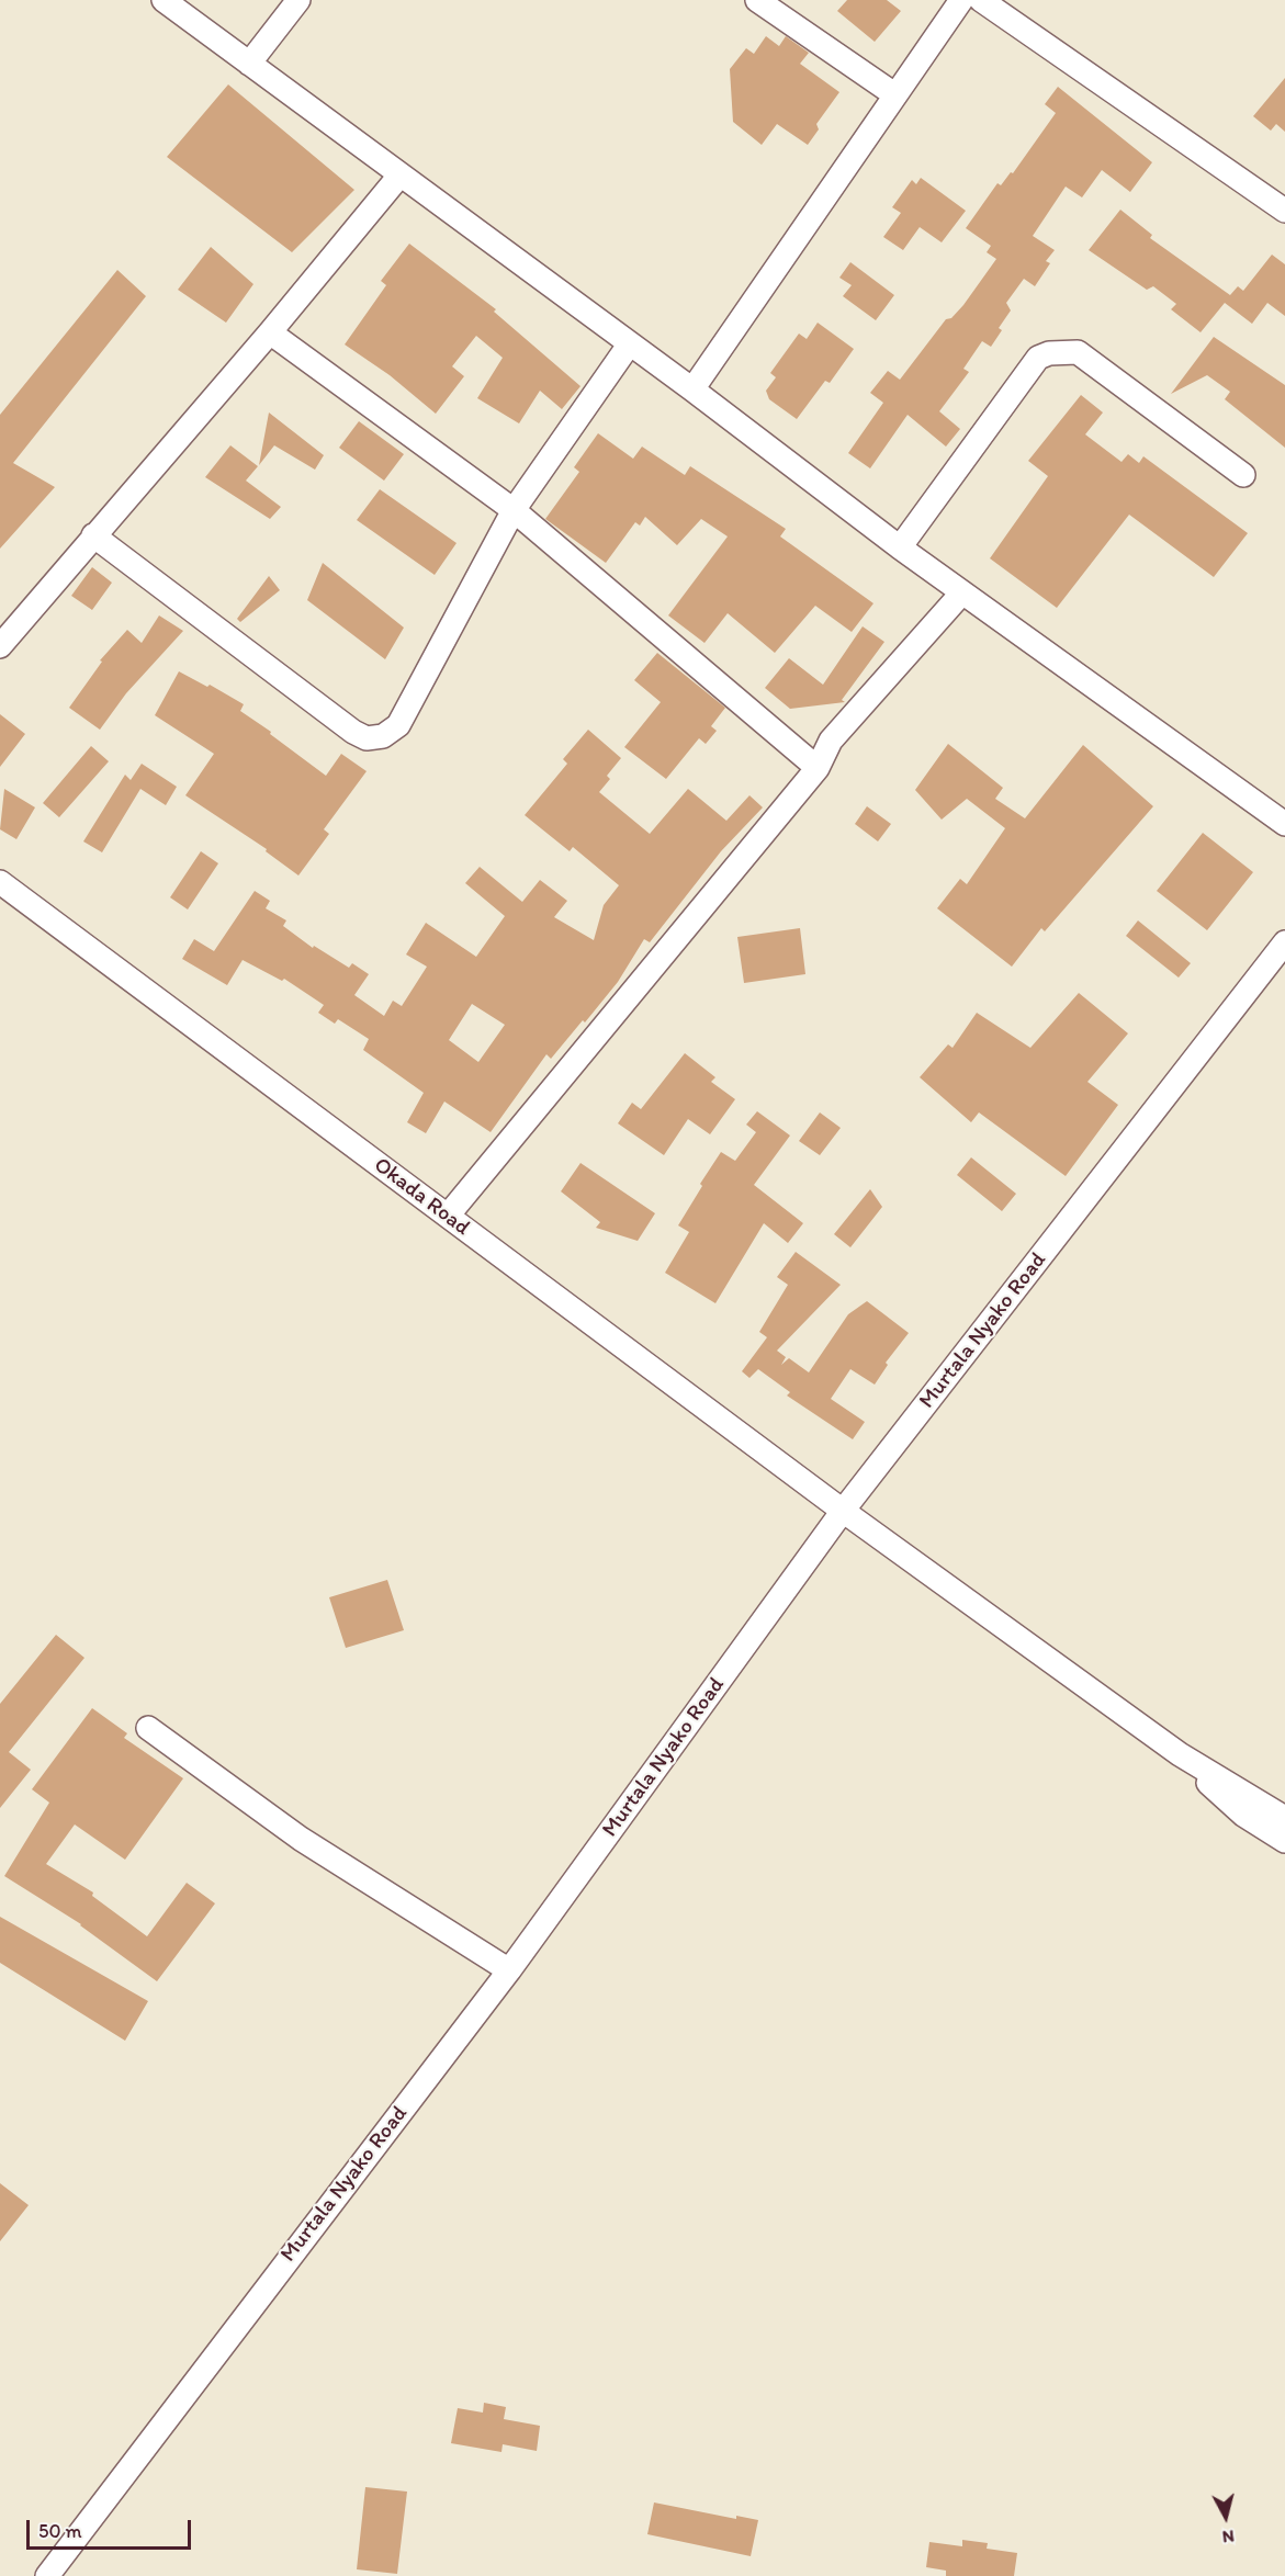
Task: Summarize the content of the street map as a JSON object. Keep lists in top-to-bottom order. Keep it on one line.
{"streets":{"street":["Okada Road","Murtala Nyako Road"]},"crossings":[["Okada Road","Murtala Nyako Road"]],"scale_bar":"50 m","north":"bottom"}
